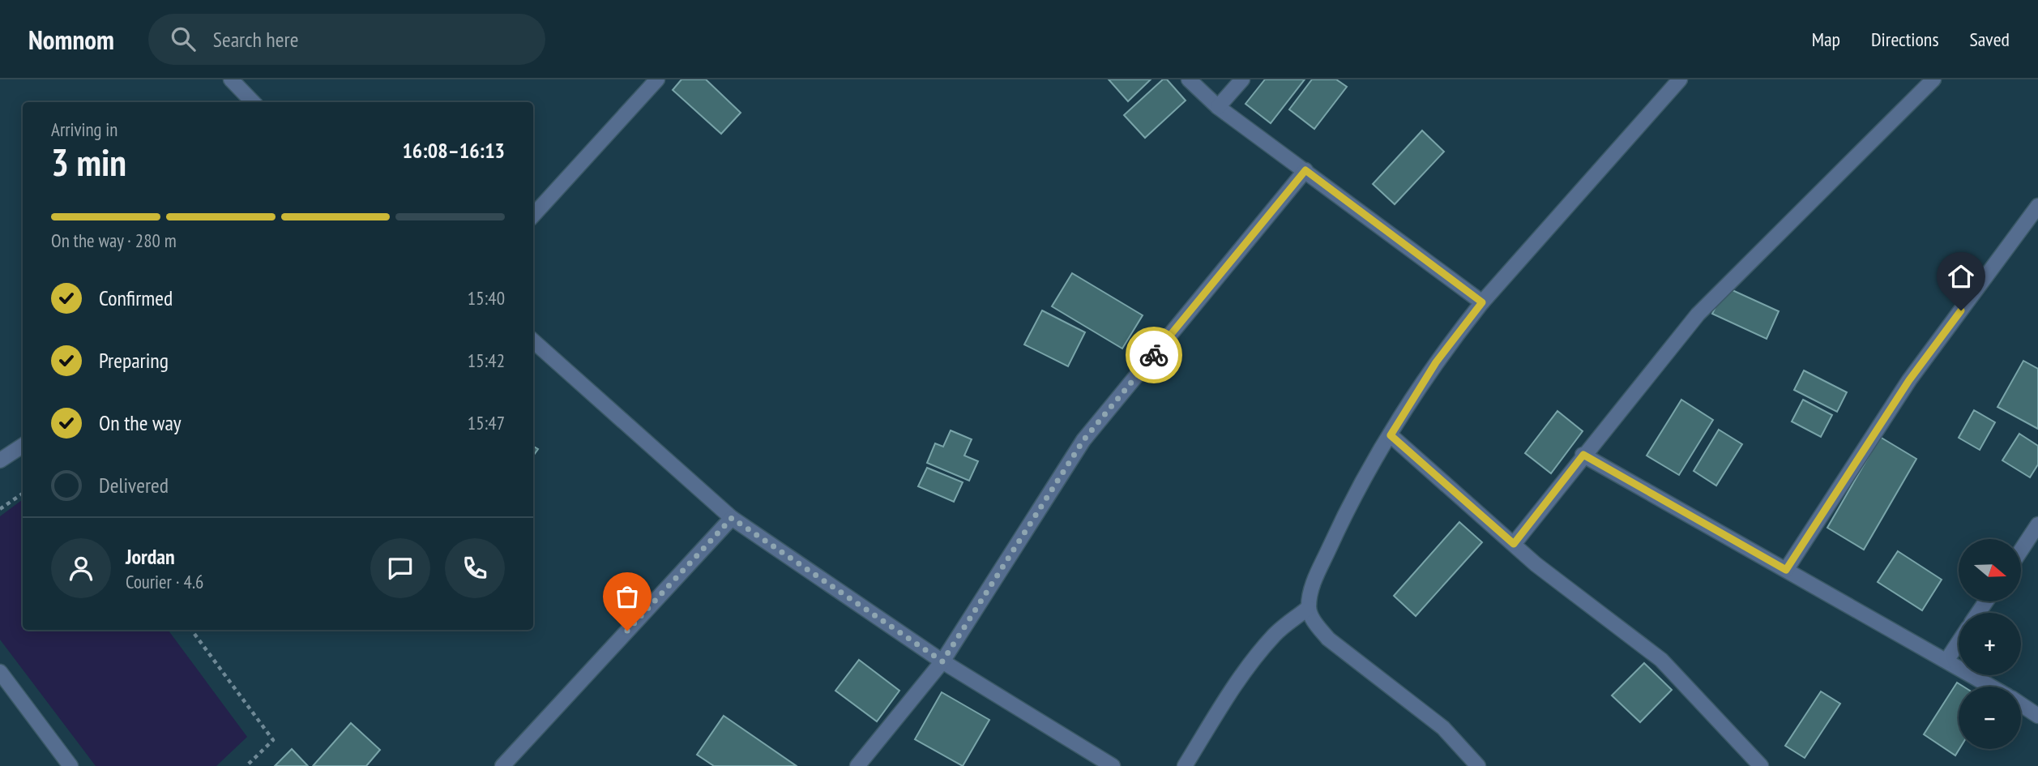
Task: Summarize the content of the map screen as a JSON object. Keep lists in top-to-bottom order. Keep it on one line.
{"north":"right","page":{"header":"Nomnom","search":"Search here","nav":["Map","Directions","Saved"],"heading":["3 min","Arriving in","16:08–16:13"],"panel":["Jordan","Courier · 4.6"],"bar":"On the way · 280 m","list":[["Confirmed","15:40"],["Preparing","15:42"],["On the way","15:47"],"Delivered"],"map_buttons":["+","−"]}}
